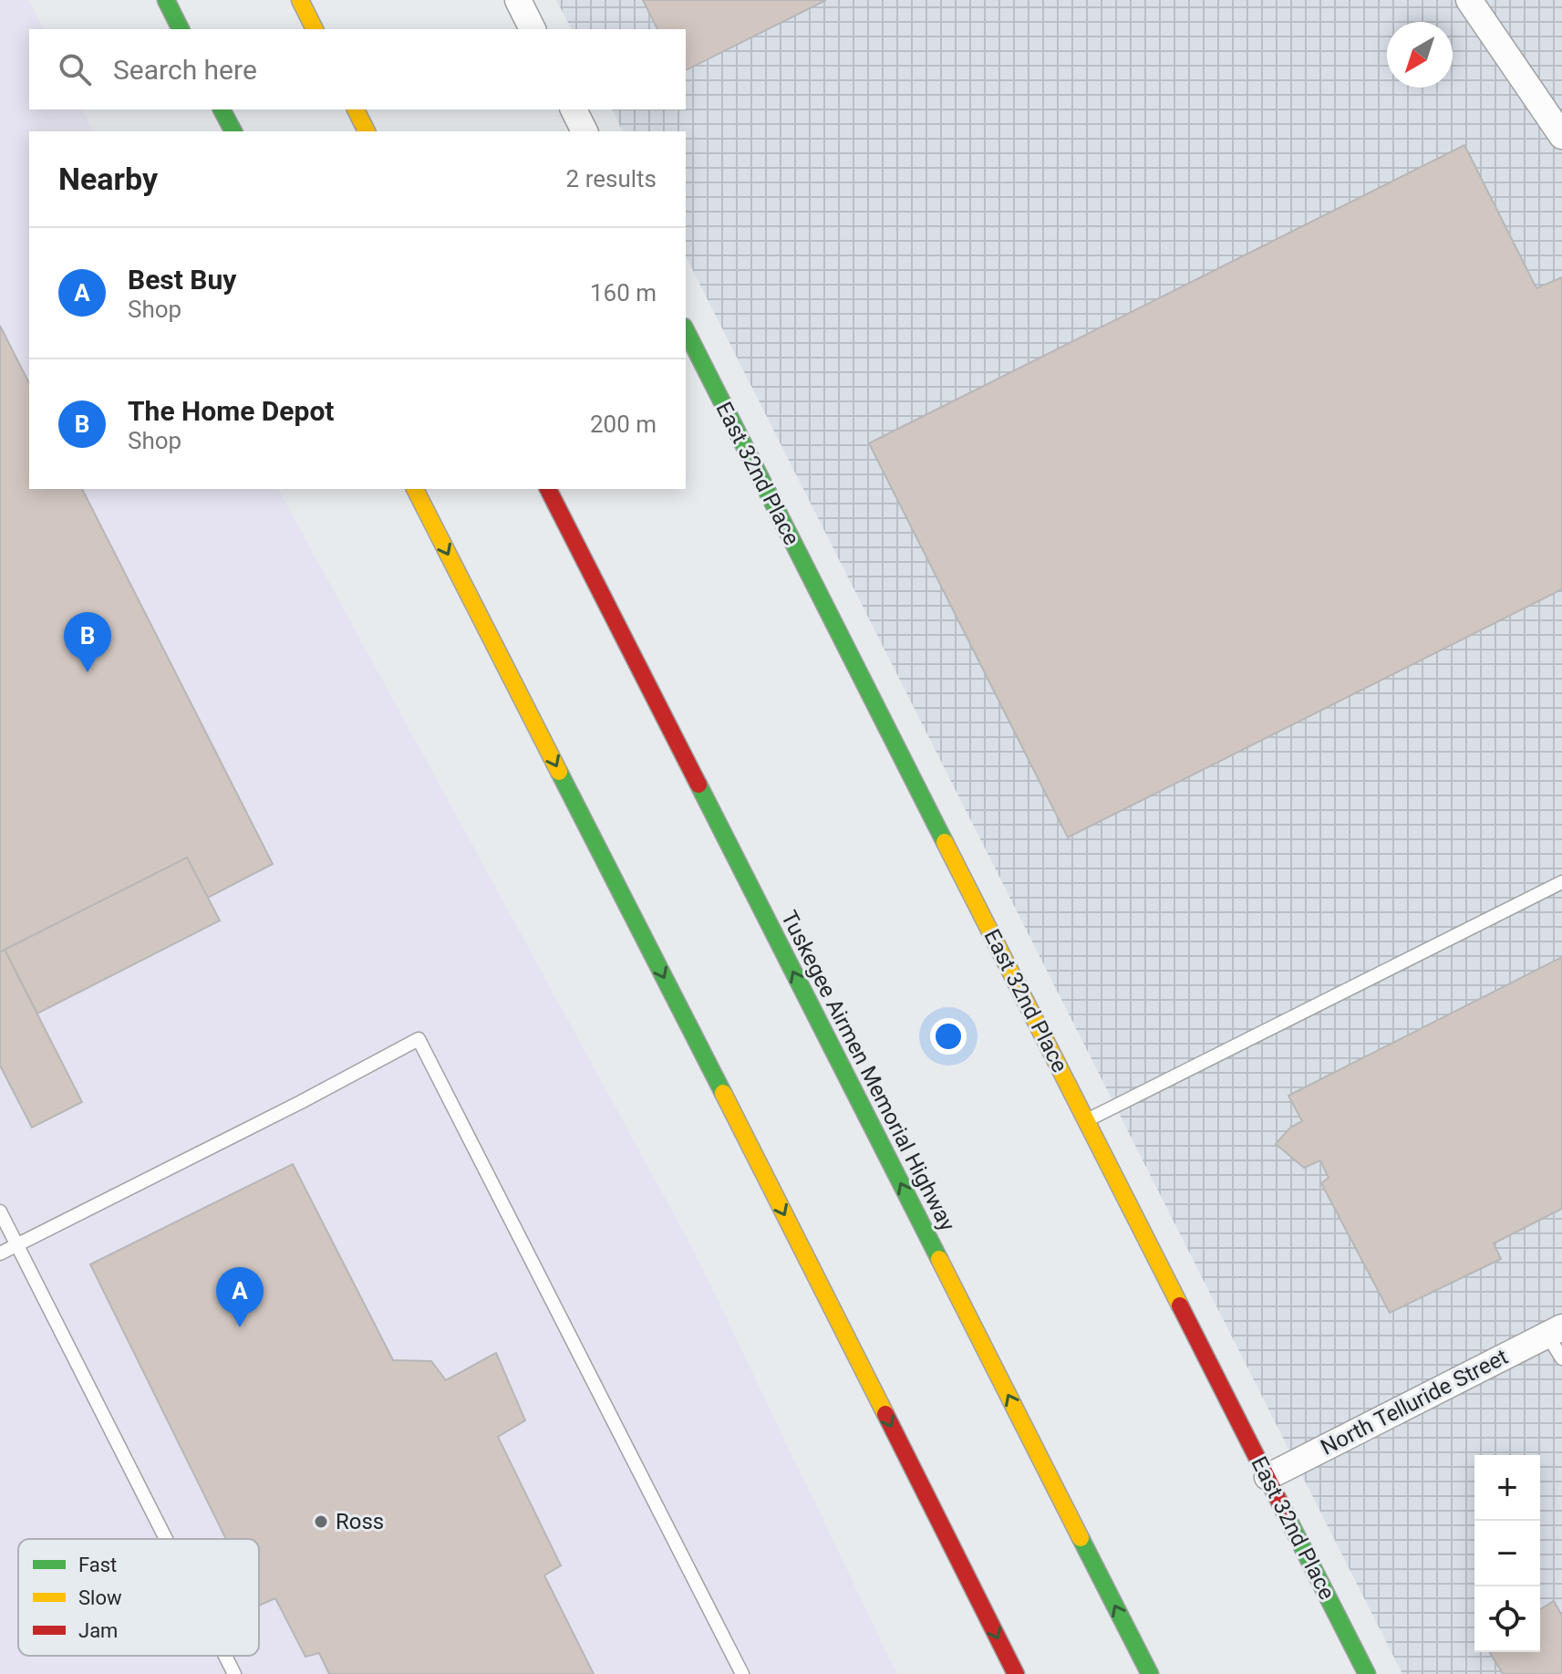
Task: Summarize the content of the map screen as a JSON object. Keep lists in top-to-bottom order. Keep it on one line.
{"streets":{"main road":["East 32nd Place","Tuskegee Airmen Memorial Highway"],"street":["North Telluride Street"]},"crossings":[["East 32nd Place","North Telluride Street"]],"places":["Ross"],"legend":["Fast","Slow","Jam"],"north":"bottom left","page":{"search":"Search here","heading":["Nearby","2 results"],"list":[{"mark":"A","name":"Best Buy","note":"Shop","value":"160 m"},{"mark":"B","name":"The Home Depot","note":"Shop","value":"200 m"}],"pins":["B","A"],"map_buttons":["+","−"]}}
